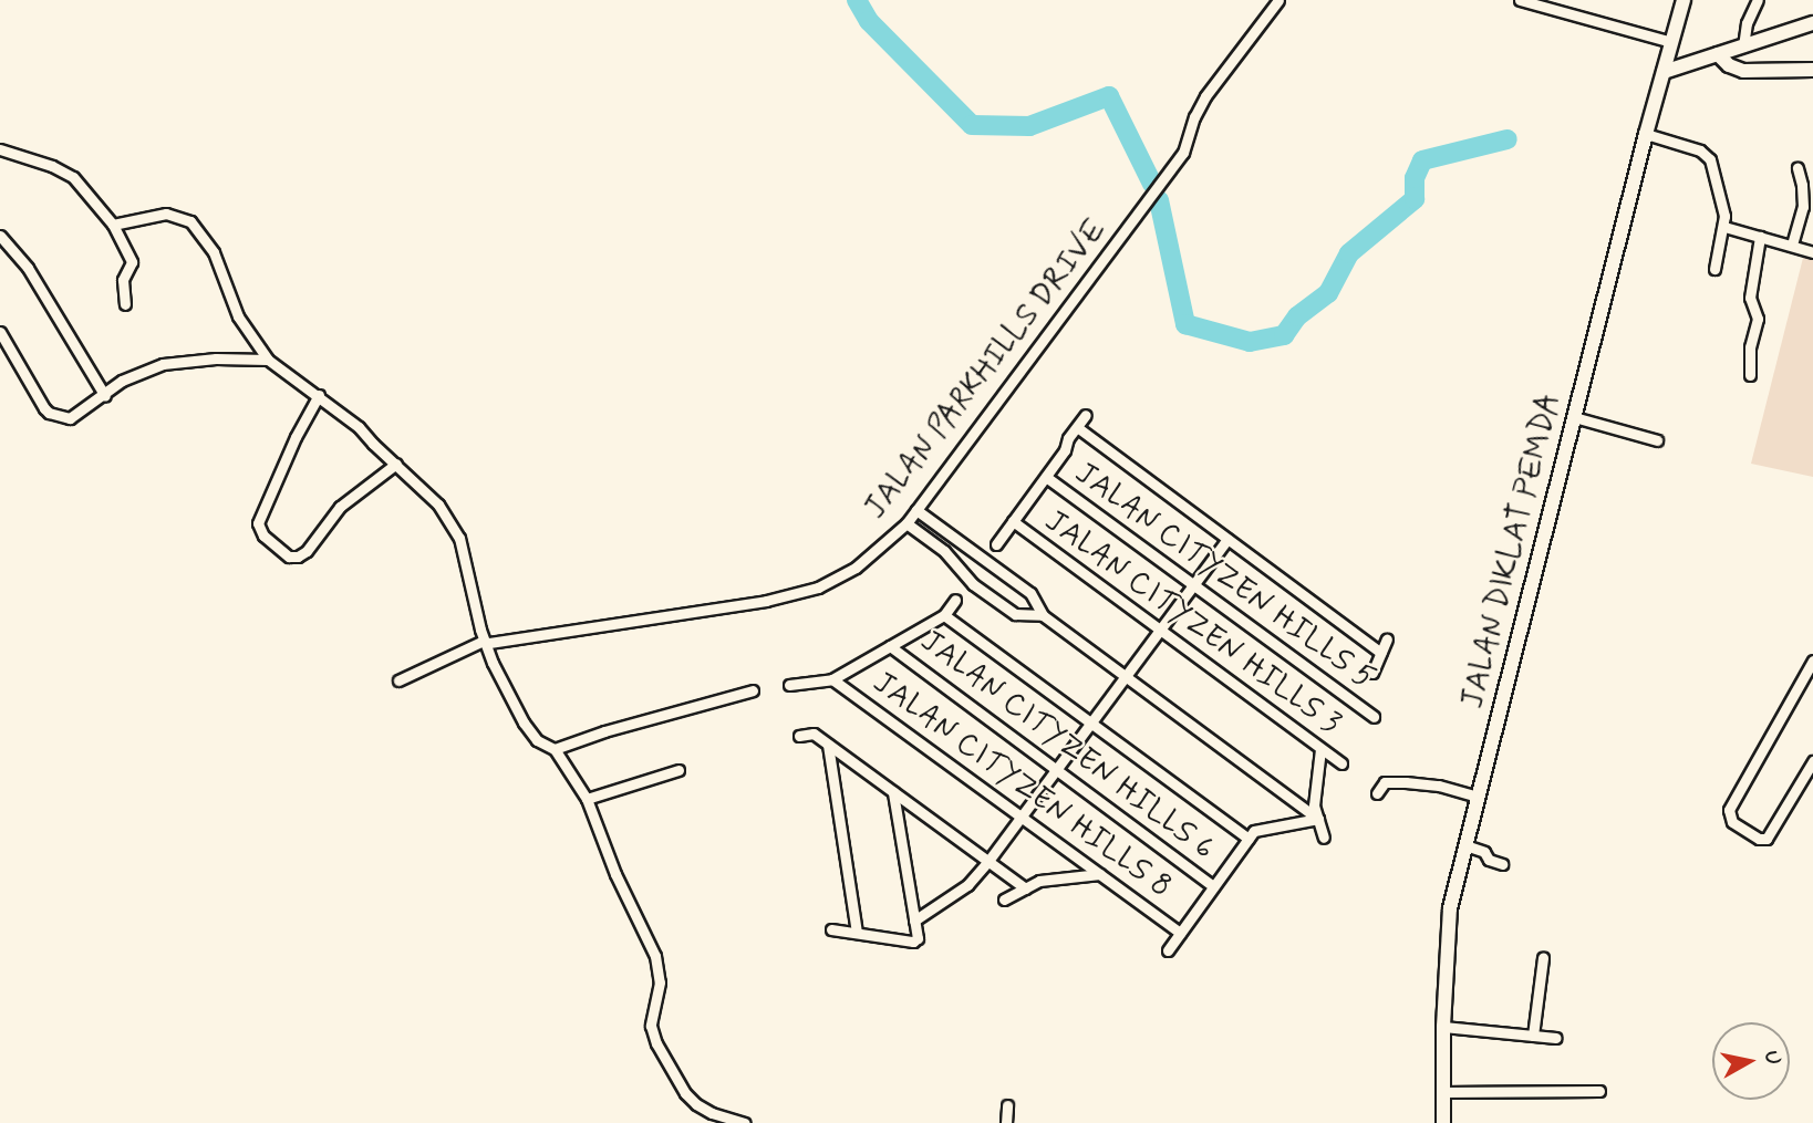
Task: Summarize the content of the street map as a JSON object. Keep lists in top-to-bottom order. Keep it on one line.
{"streets":{"street":["JALAN PARKHILLS DRIVE","JALAN DIKLAT PEMDA","JALAN CITYZEN HILLS 5","JALAN CITYZEN HILLS 3","JALAN CITYZEN HILLS 6","JALAN CITYZEN HILLS 8"]},"north":"right"}
